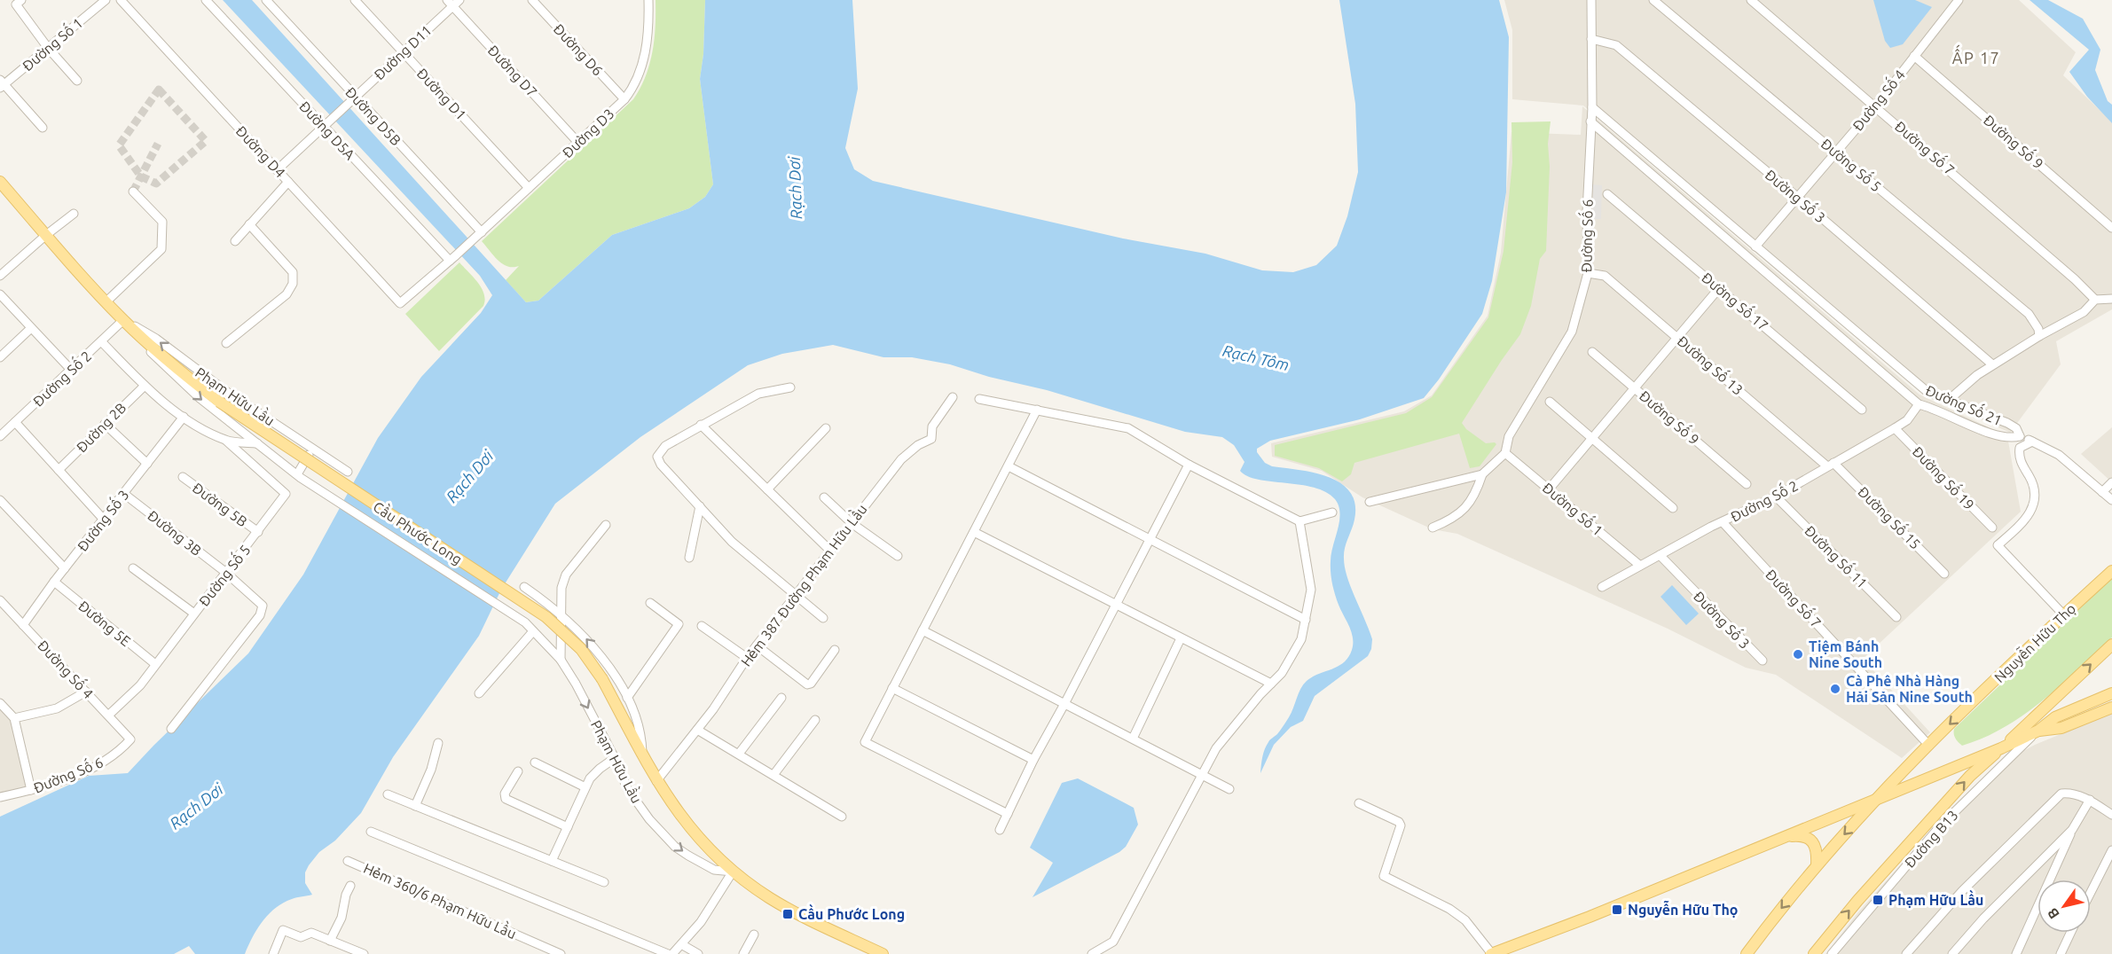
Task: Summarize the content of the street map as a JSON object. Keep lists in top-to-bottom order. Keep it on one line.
{"streets":{"main road":["Phạm Hữu Lầu","Cầu Phước Long","Nguyễn Hữu Thọ"],"street":["Đường Số 1","Đường D6","Đường D11","Đường D7","Đường D1","Đường Số 4","Đường D5B","Đường D5A","Đường D3","Đường Số 9","Đường Số 7","Đường D4","Đường Số 5","Đường Số 3","Đường Số 6","Đường Số 17","Đường Số 13","Đường Số 2","Đường Số 21","Đường 2B","Đường Số 19","Đường 5B","Đường Số 15","Đường 3B","Đường Số 11","Hẻm 387 Đường Phạm Hữu Lầu","Đường 5E","Đường B13","Hẻm 360/6 Phạm Hữu Lầu"]},"crossings":[["Đường Số 1","Đường Số 6"],["Đường Số 1","Đường Số 2"],["Đường D6","Đường D3"],["Đường D11","Đường D7"],["Đường D11","Đường D1"],["Đường D11","Đường D5B"],["Đường D11","Đường D5A"],["Đường D11","Đường D4"],["Đường D7","Đường D3"],["Đường D1","Đường D3"],["Đường Số 4","Đường Số 9"],["Đường Số 4","Đường Số 7"],["Đường Số 4","Đường Số 5"],["Đường Số 4","Đường Số 3"],["Đường Số 4","Đường Số 6"],["Đường Số 4","Đường Số 21"],["Đường D5B","Đường D3"],["Đường D5A","Đường D3"],["Đường D5A","Đường D4"],["Đường D3","Đường D4"],["Đường Số 7","Đường Số 2"],["Đường Số 7","Nguyễn Hữu Thọ"],["Đường Số 5","Đường 5B"],["Đường Số 5","Đường 3B"],["Đường Số 5","Đường 5E"],["Đường Số 3","Đường Số 6"],["Đường Số 3","Đường Số 2"],["Đường Số 3","Đường 3B"],["Đường Số 3","Đường 5E"],["Đường Số 6","Đường Số 13"],["Đường Số 6","Đường Số 21"],["Đường Số 13","Đường Số 2"],["Đường Số 13","Đường Số 15"],["Đường Số 2","Phạm Hữu Lầu"],["Đường Số 2","Đường Số 21"],["Đường Số 2","Đường Số 19"],["Đường Số 2","Đường Số 15"],["Đường Số 2","Đường Số 11"],["Phạm Hữu Lầu","Cầu Phước Long"],["Phạm Hữu Lầu","Hẻm 387 Đường Phạm Hữu Lầu"]],"districts":["ẤP 17"],"water":["Rạch Dơi","Rạch Tôm"],"places":{"other":["Tiệm Bánh Nine South","Cà Phê Nhà Hàng Hải Sản Nine South"],"transit":["Phạm Hữu Lầu","Nguyễn Hữu Thọ","Cầu Phước Long"]},"north":"bottom left"}
